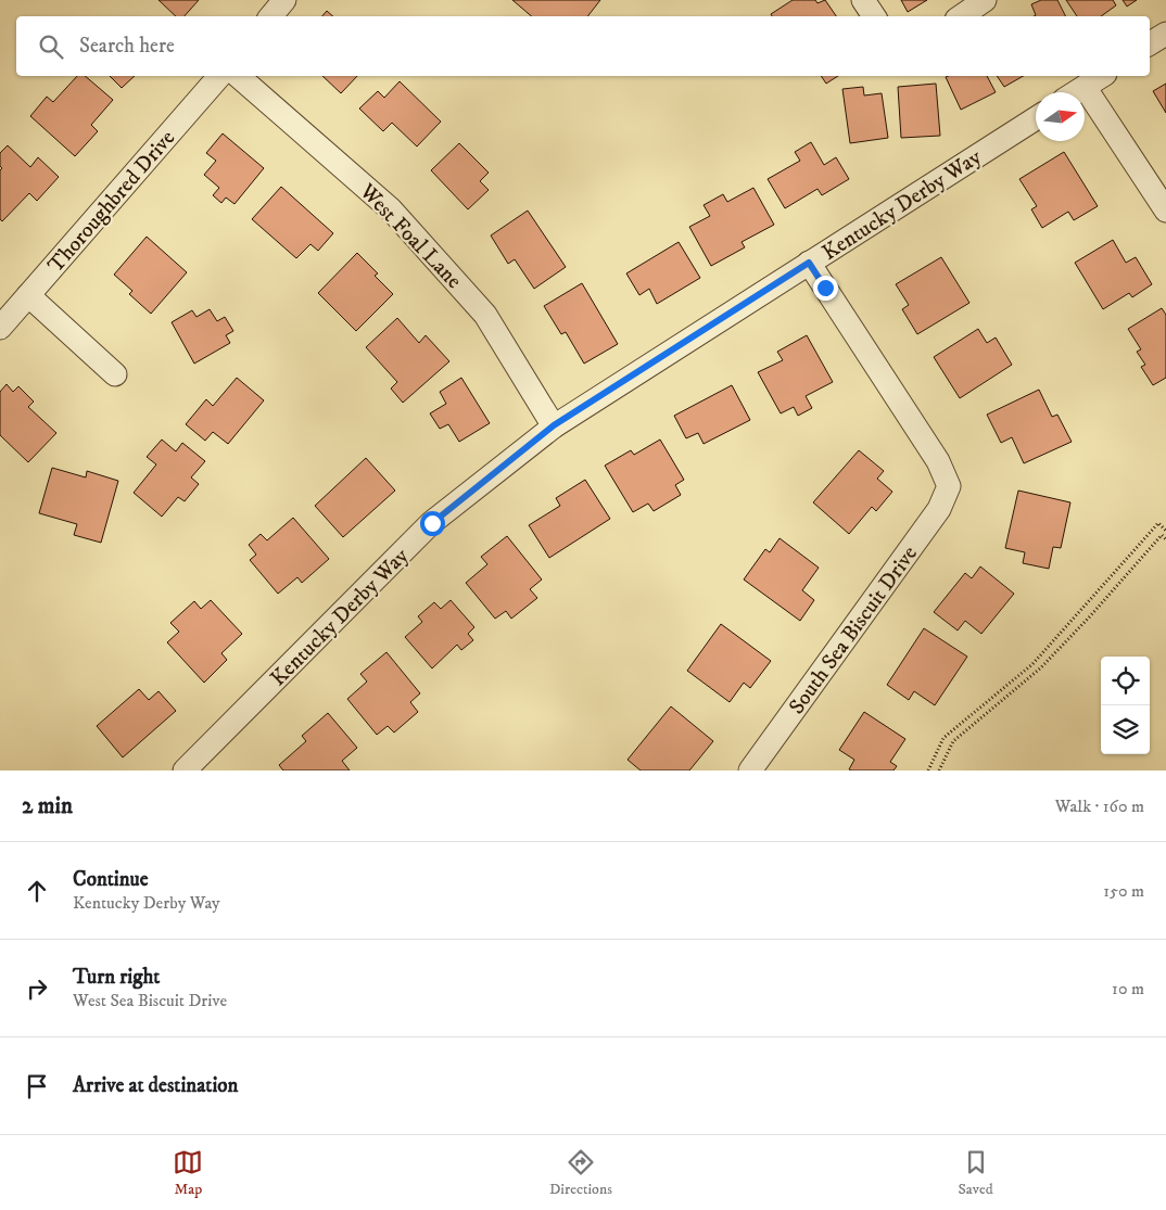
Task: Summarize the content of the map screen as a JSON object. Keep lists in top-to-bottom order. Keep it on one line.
{"streets":{"street":["Thoroughbred Drive","Kentucky Derby Way","West Foal Lane","South Sea Biscuit Drive"]},"crossings":[["Kentucky Derby Way","West Foal Lane"],["Kentucky Derby Way","South Sea Biscuit Drive"]],"north":"right","page":{"search":"Search here","heading":["2 min","Walk · 160 m"],"list":[["Continue","Kentucky Derby Way","150 m"],["Turn right","West Sea Biscuit Drive","10 m"],"Arrive at destination"],"nav":["Map","Directions","Saved"]}}
